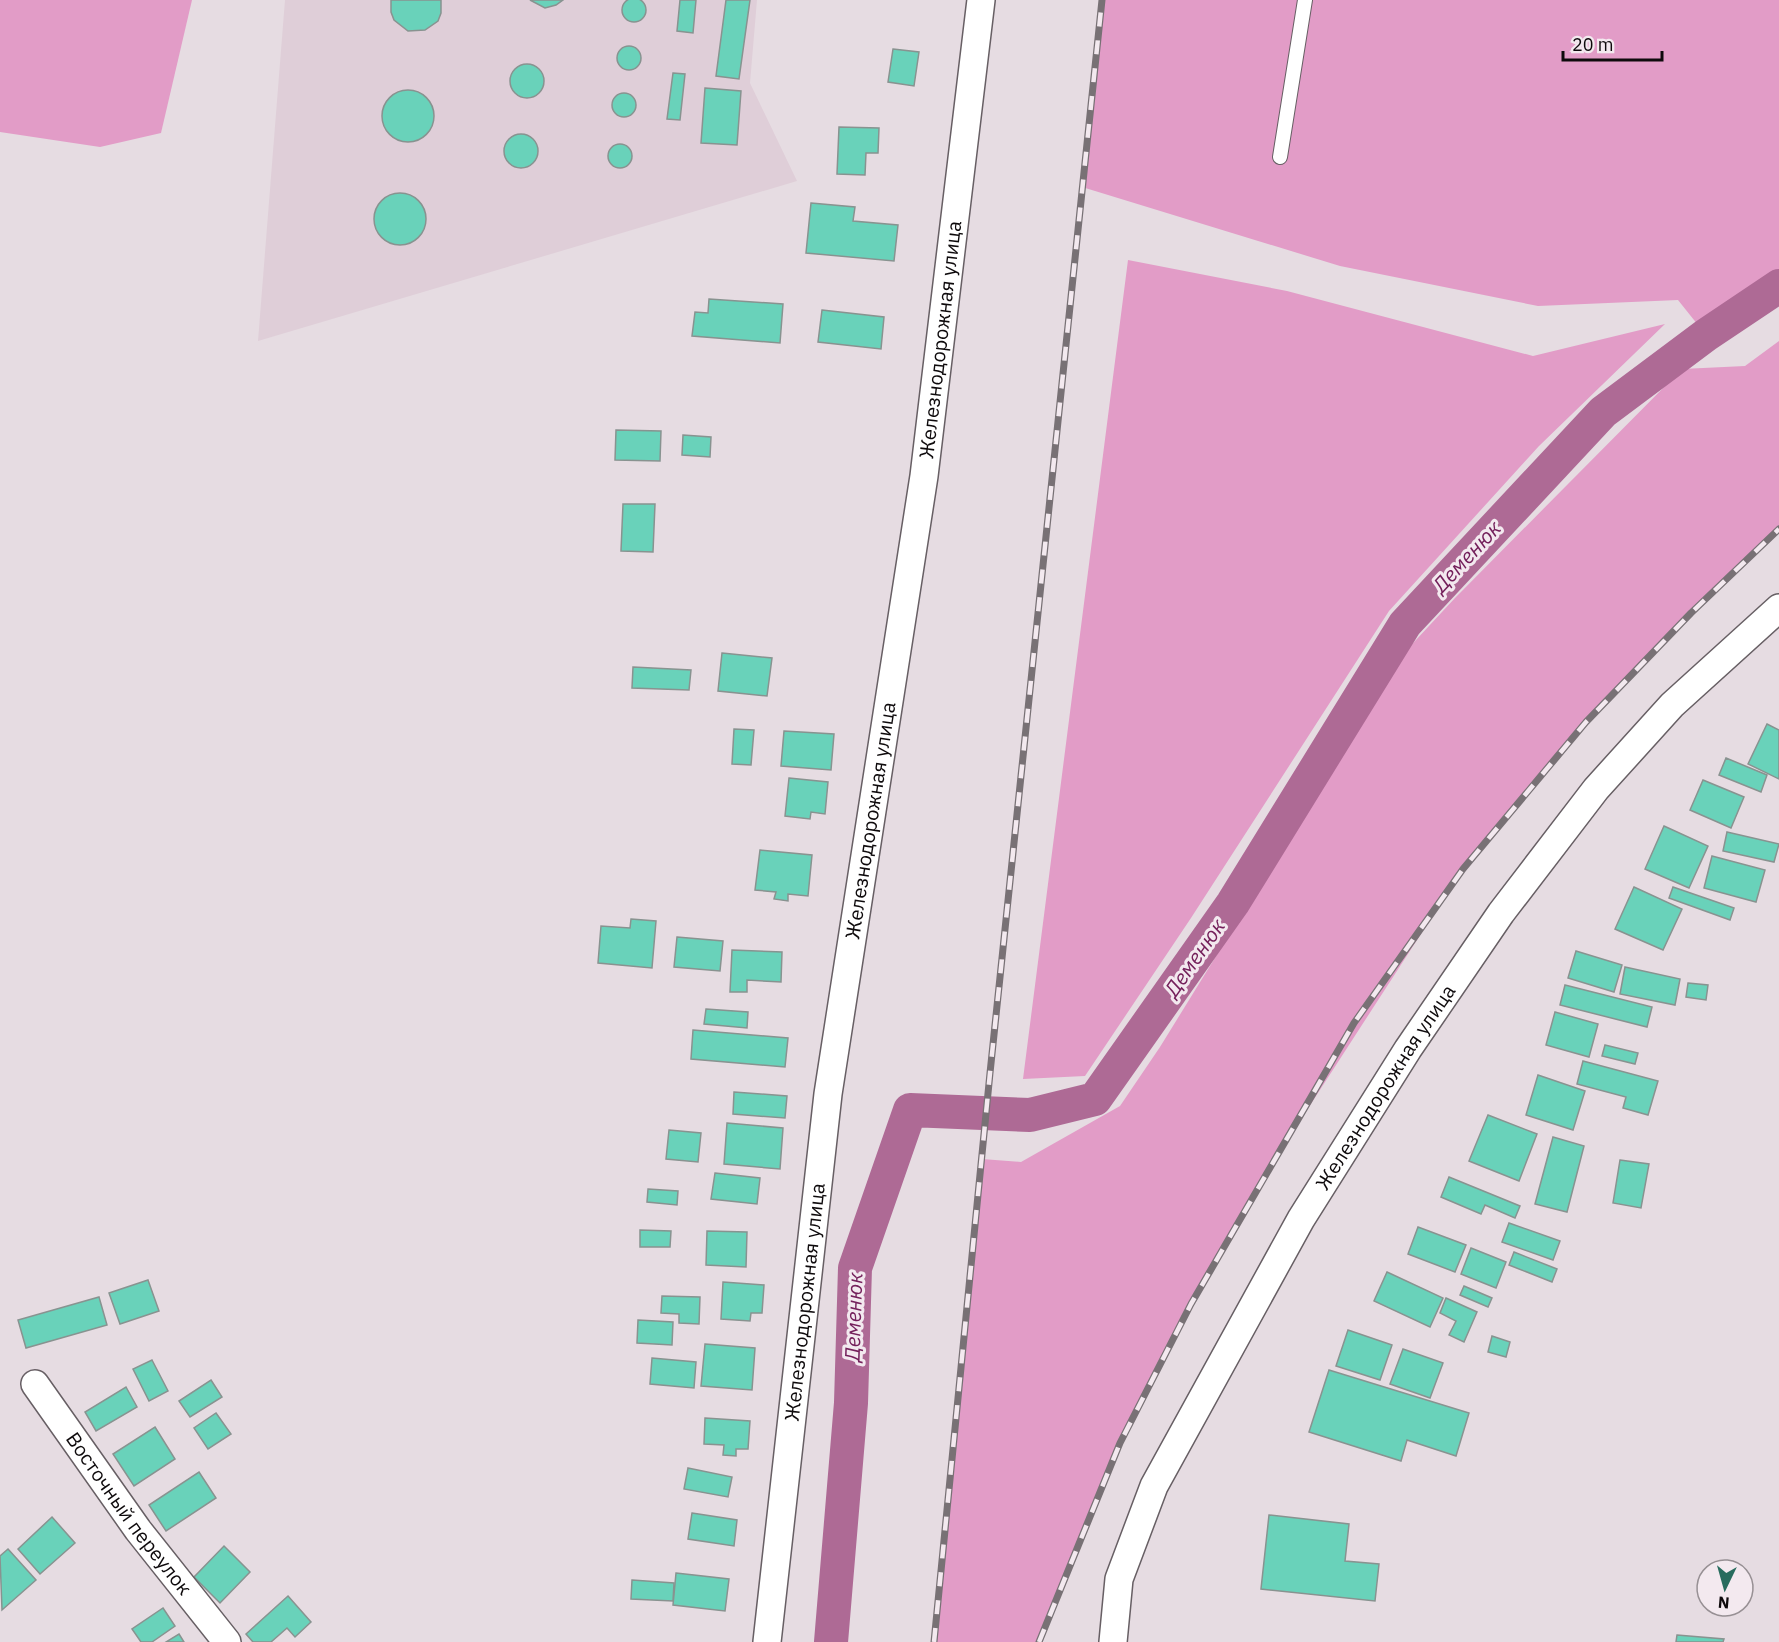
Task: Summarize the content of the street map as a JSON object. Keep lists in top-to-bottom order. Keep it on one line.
{"streets":{"street":["Железнодорожная улица","Восточный переулок"]},"water":["Деменюк"],"scale_bar":"20 m","north":"bottom"}
